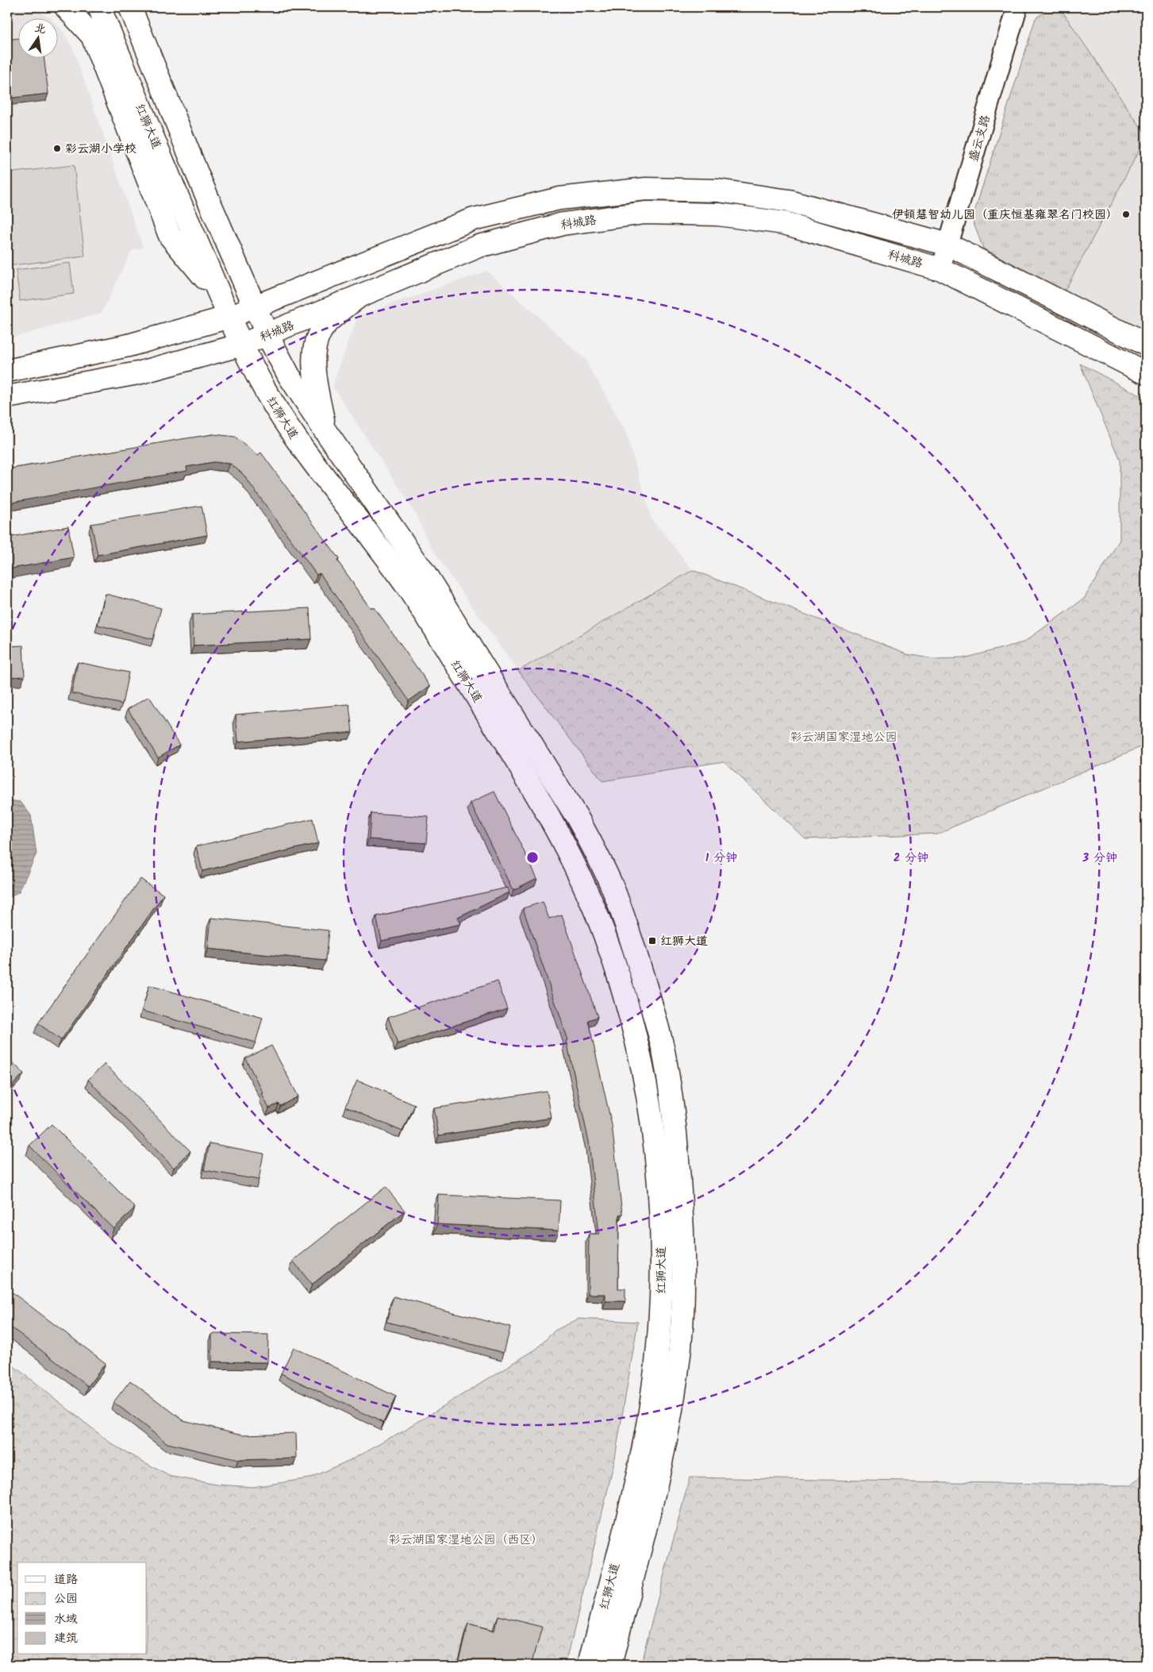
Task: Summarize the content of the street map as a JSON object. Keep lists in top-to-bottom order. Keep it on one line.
{"streets":{"main road":["红狮大道","科城路"],"street":["盛云支路"]},"crossings":[["红狮大道","科城路"],["盛云支路","科城路"]],"parks":["彩云湖国家湿地公园","彩云湖国家湿地公园（西区）"],"places":{"other":["彩云湖小学校","伊顿慧智幼儿园（重庆恒基雍翠名门校园）"],"transit":["红狮大道"]},"legend":["道路","公园","水域","建筑"],"north":"top","rings":["1 分钟","2 分钟","3 分钟"]}
